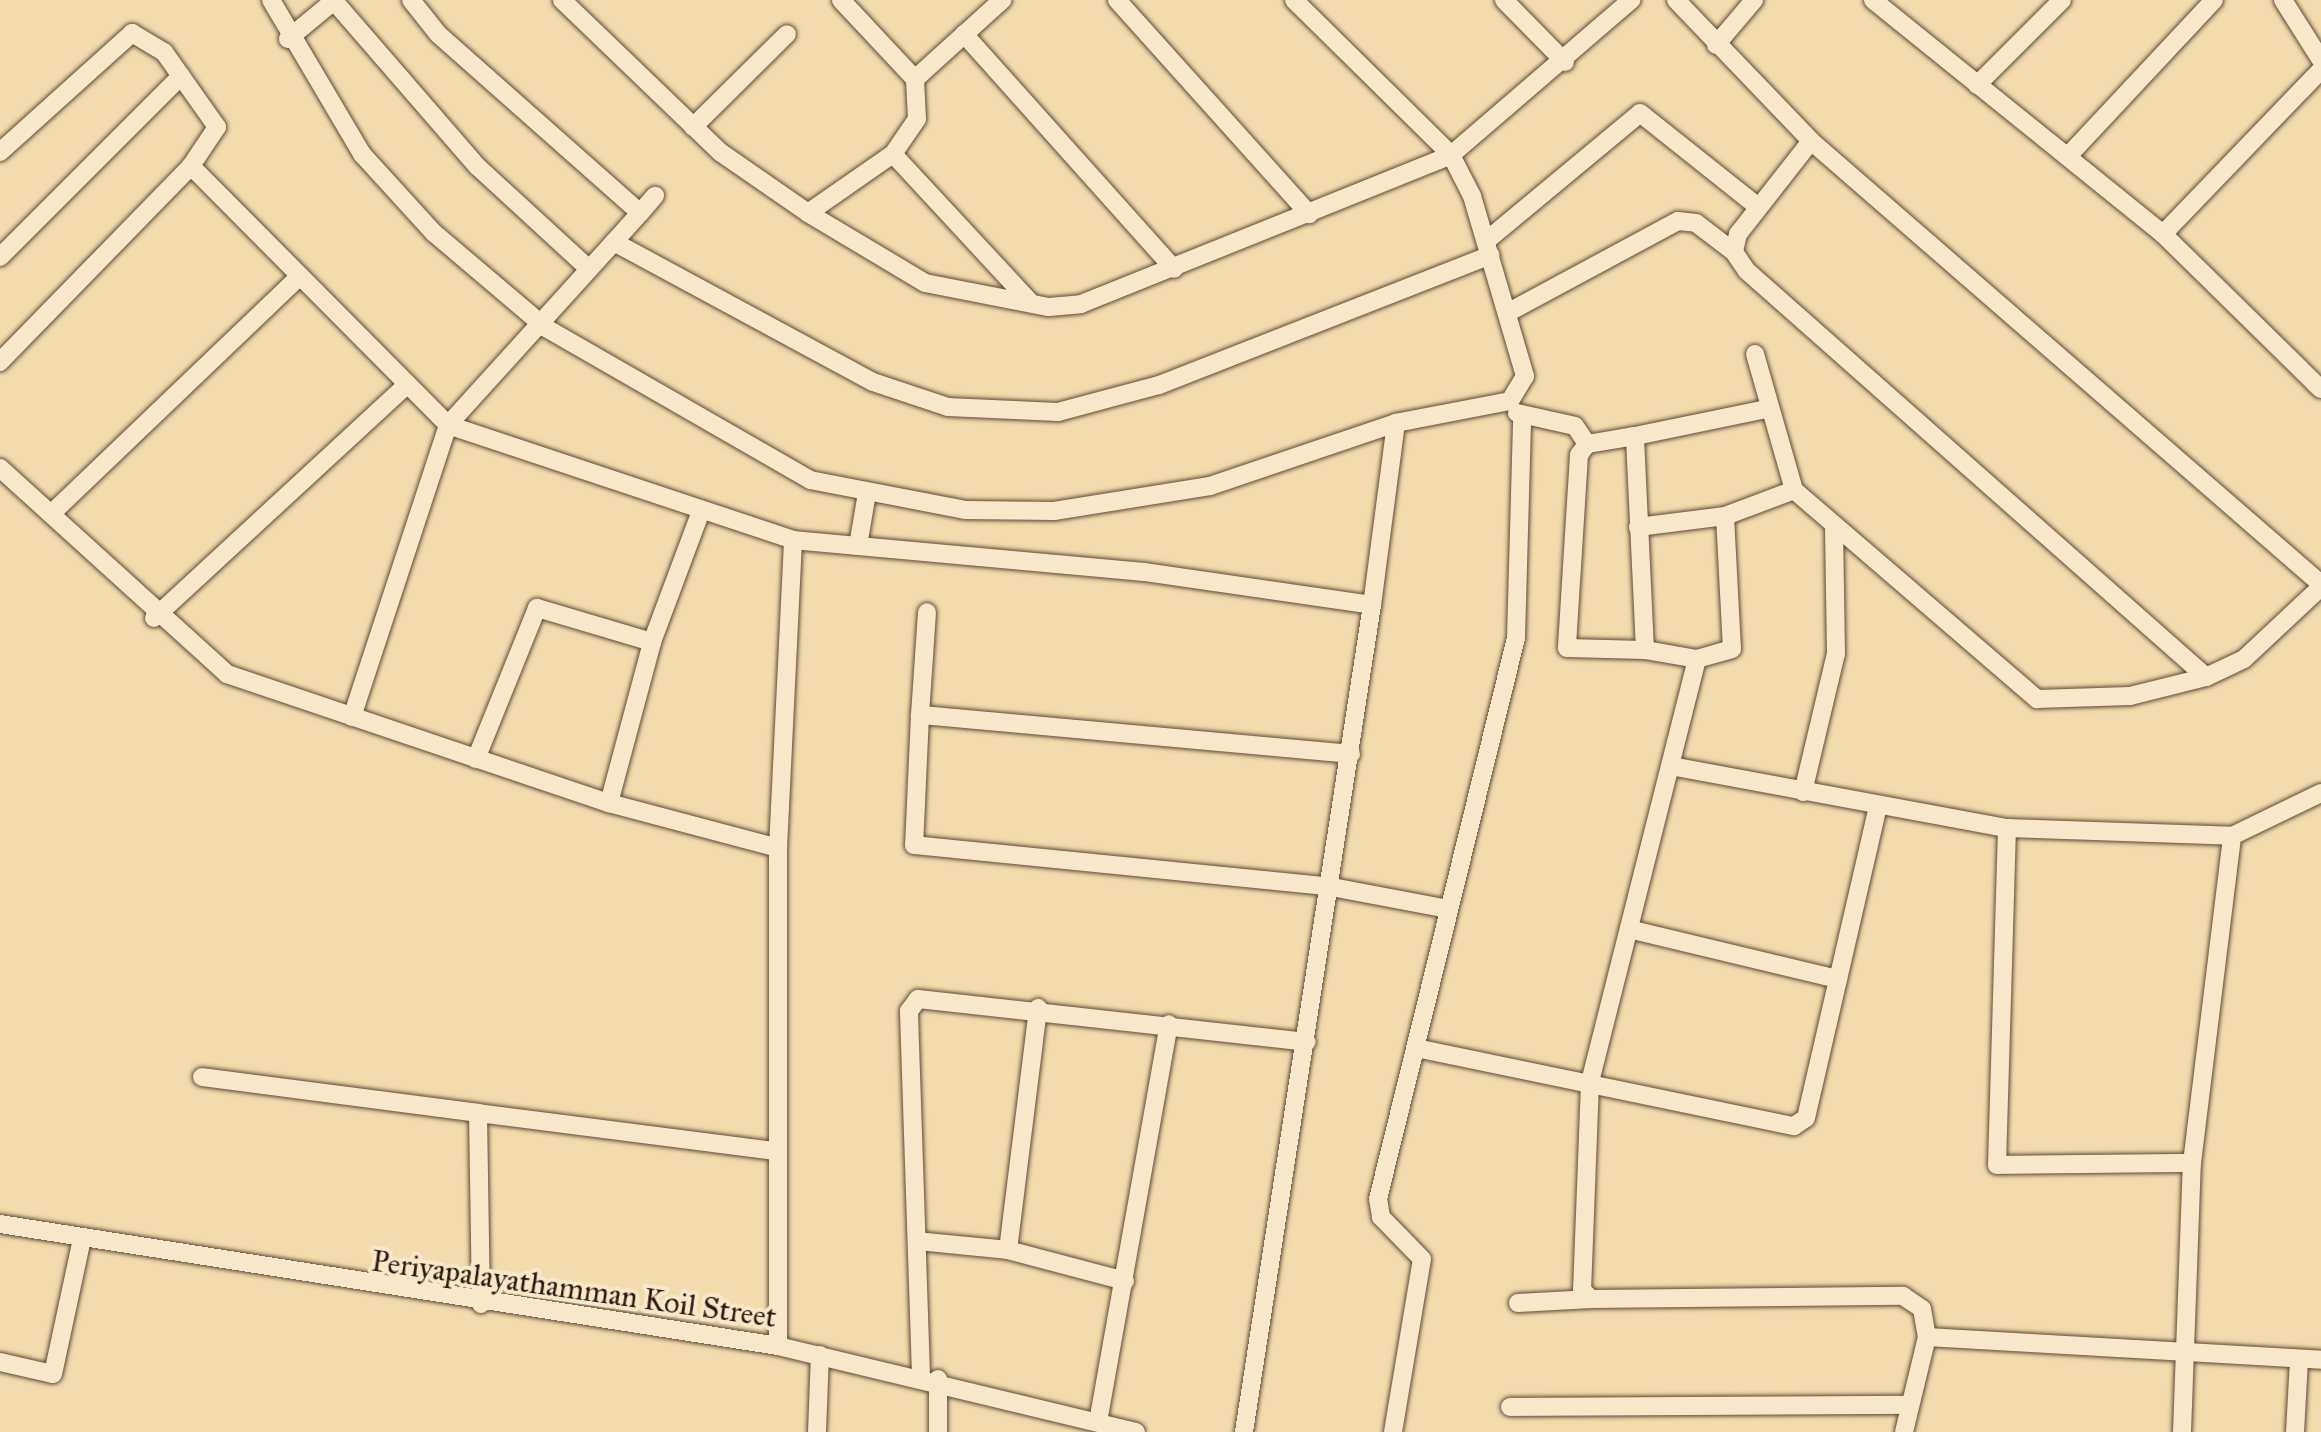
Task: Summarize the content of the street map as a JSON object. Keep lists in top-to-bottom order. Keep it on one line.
{"streets":{"street":["Periyapalayathamman Koil Street"]}}
